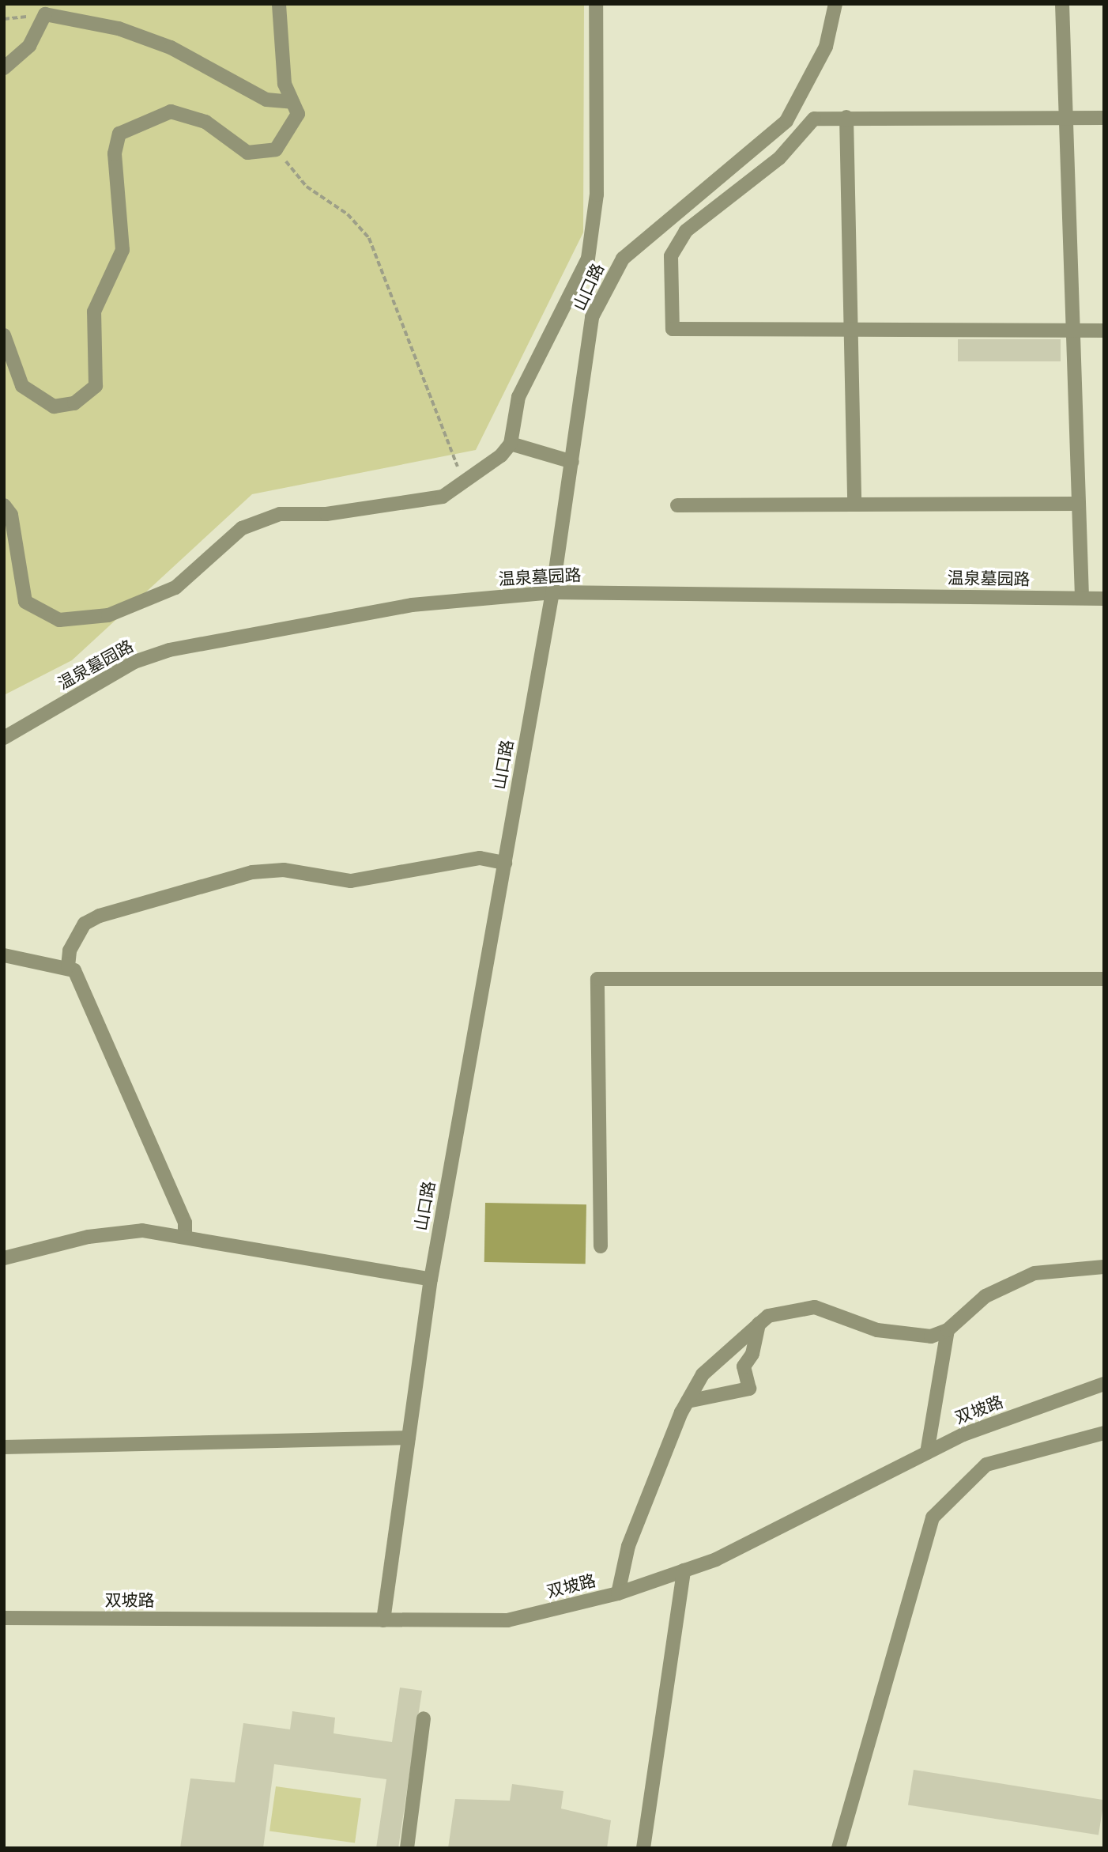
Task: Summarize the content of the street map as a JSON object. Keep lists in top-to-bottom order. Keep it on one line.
{"streets":{"street":["山口路","温泉墓园路","双坡路"]},"crossings":[["山口路","温泉墓园路"],["山口路","双坡路"]]}
